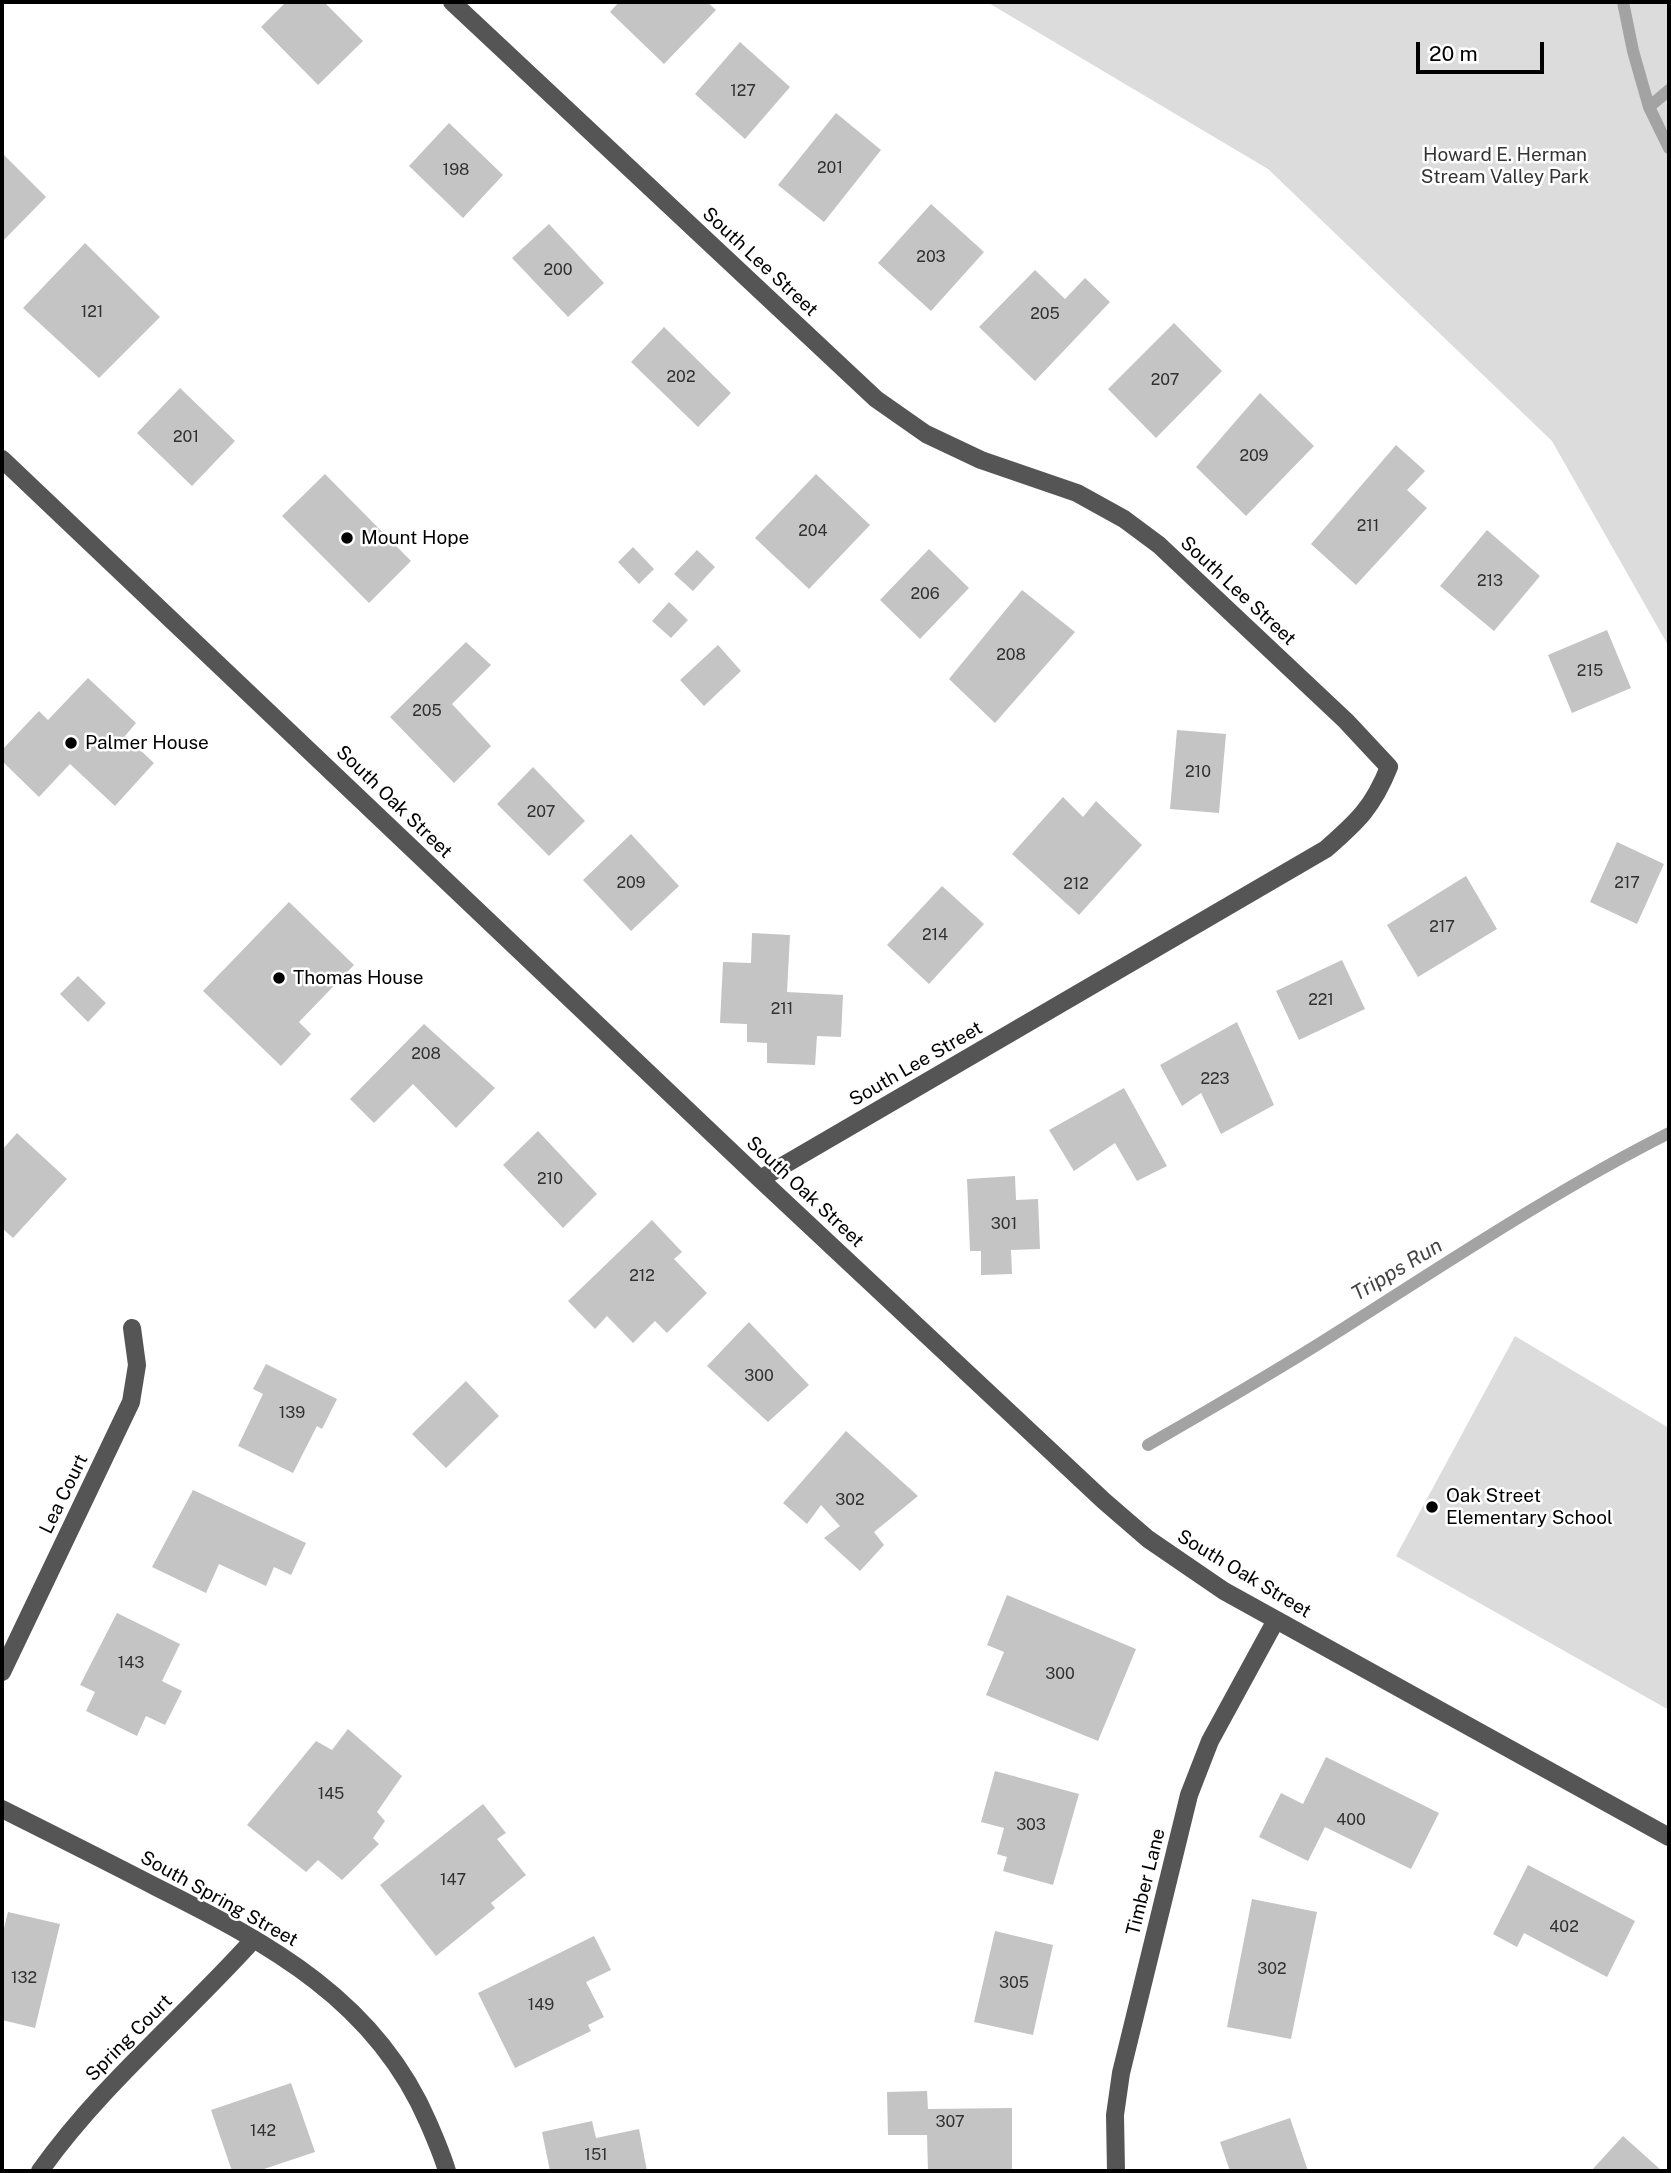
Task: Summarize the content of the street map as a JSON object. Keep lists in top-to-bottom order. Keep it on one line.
{"streets":{"street":["South Lee Street","South Oak Street","Lea Court","Timber Lane","South Spring Street","Spring Court"]},"crossings":[["South Lee Street","South Oak Street"],["South Oak Street","Timber Lane"],["South Spring Street","Spring Court"]],"water":["Tripps Run"],"parks":["Howard E. Herman Stream Valley Park"],"places":["Mount Hope","Palmer House","Thomas House","Oak Street Elementary School"],"house_numbers":["127","201","198","203","200","121","205","202","207","201","209","211","204","213","206","208","215","205","210","207","209","217","212","217","214","221","211","208","223","210","301","212","300","139","302","143","300","145","400","303","147","402","302","132","305","149","307","142","151"],"scale_bar":"20 m"}
